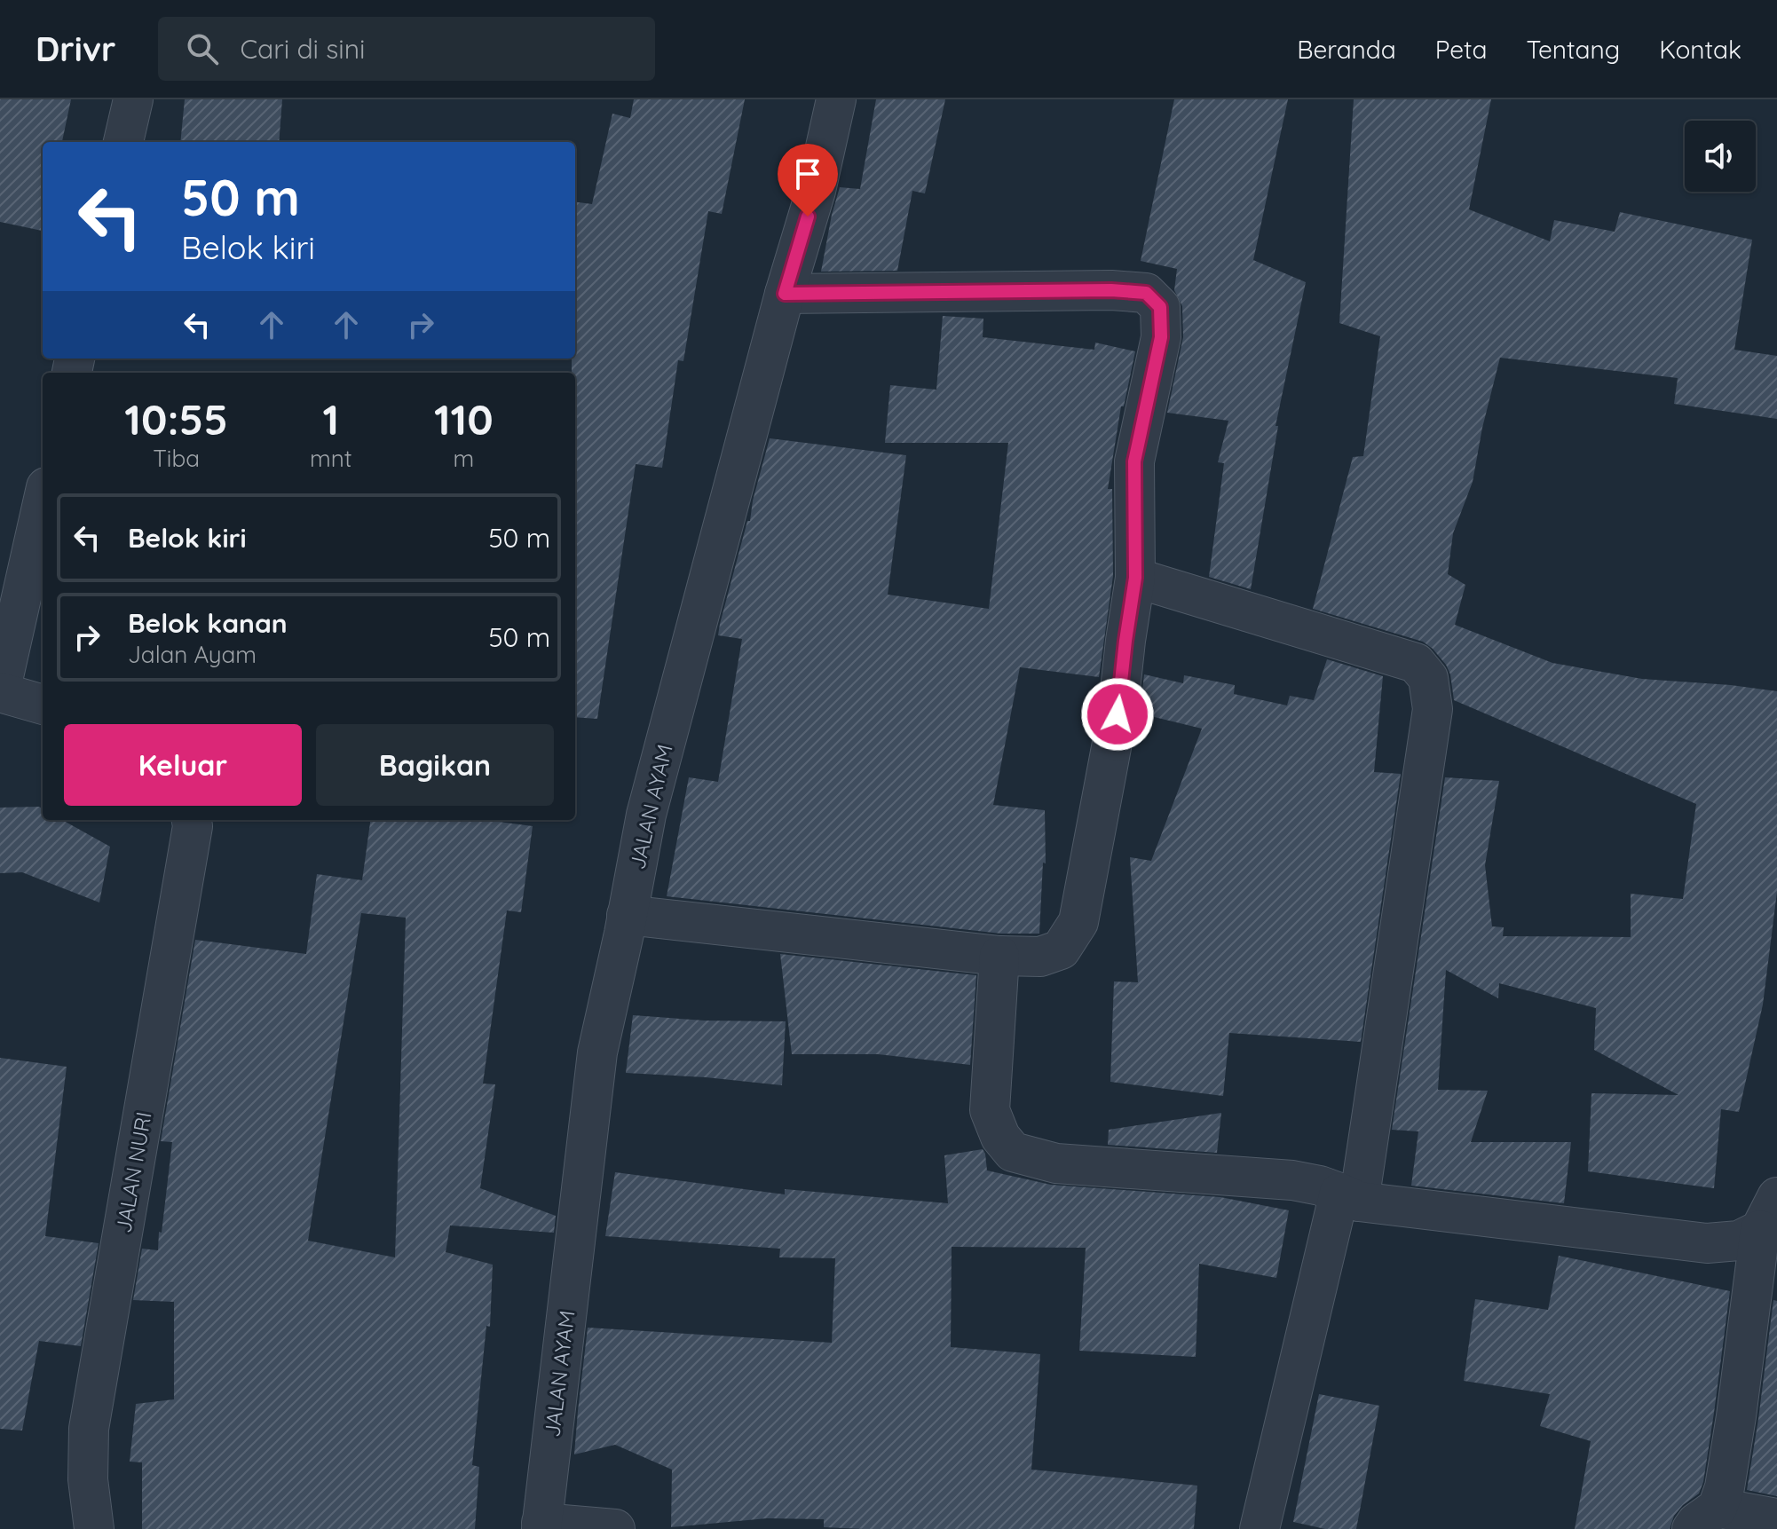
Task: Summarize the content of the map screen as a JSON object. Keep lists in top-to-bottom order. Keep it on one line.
{"streets":{"street":["JALAN AYAM","JALAN NURI"]},"page":{"header":"Drivr","search":"Cari di sini","nav":["Beranda","Peta","Tentang","Kontak"],"turn":["50 m","Belok kiri"],"eta":["10:55","Tiba","1","mnt","110","m"],"list":[{"name":"Belok kiri","value":"50 m"},{"name":"Belok kanan","note":"Jalan Ayam","value":"50 m"}],"buttons":["Keluar","Bagikan"]}}
